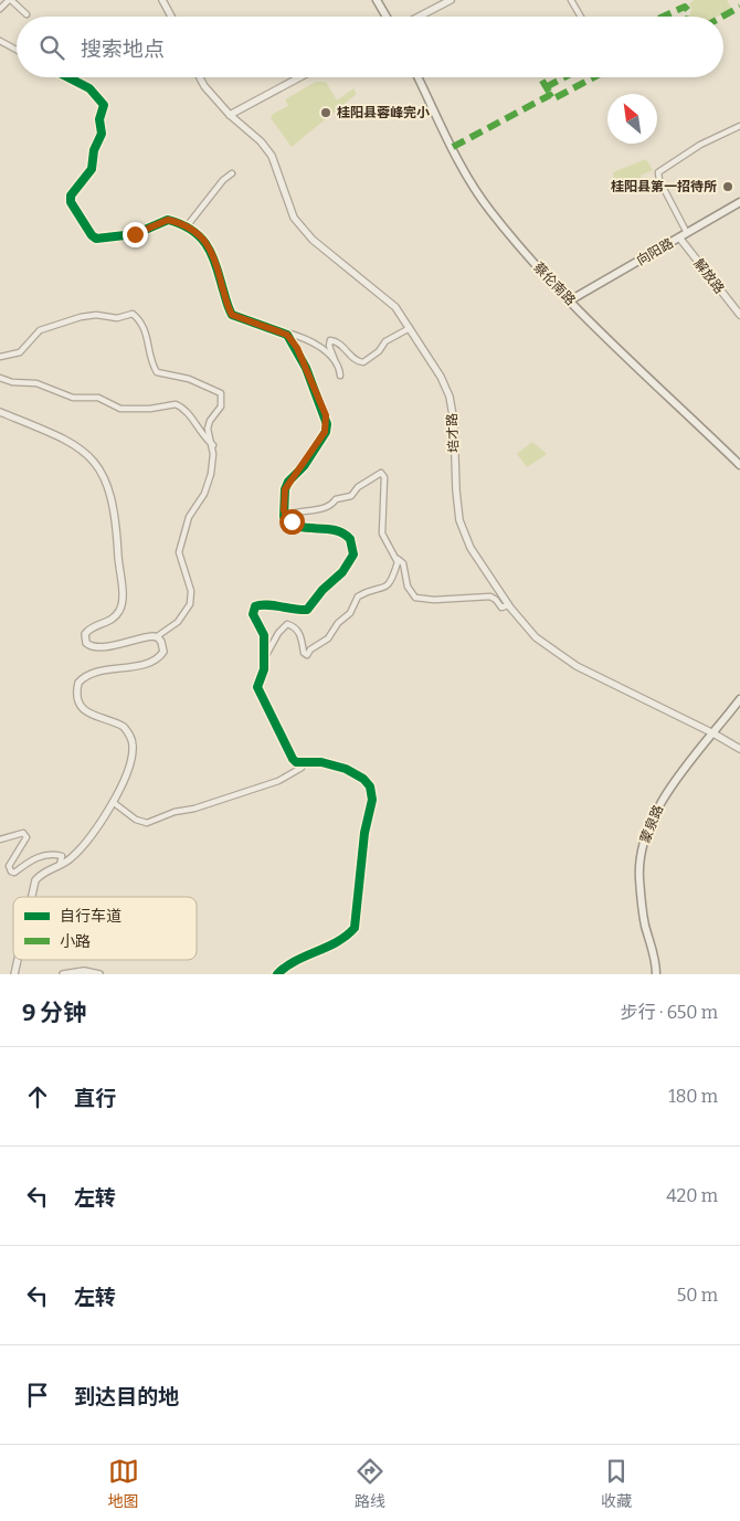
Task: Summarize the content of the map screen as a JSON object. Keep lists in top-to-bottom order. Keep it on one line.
{"streets":{"main road":["向阳路","蔡伦南路","蒙泉路"],"street":["解放路","培才路"]},"crossings":[["向阳路","解放路"],["向阳路","蔡伦南路"],["培才路","蒙泉路"]],"places":["桂阳县蓉峰完小","桂阳县第一招待所"],"legend":["自行车道","小路"],"north":"top left","page":{"search":"搜索地点","heading":["9 分钟","步行 · 650 m"],"list":[["直行","180 m"],["左转","420 m"],["左转","50 m"],"到达目的地"],"nav":["地图","路线","收藏"]}}
